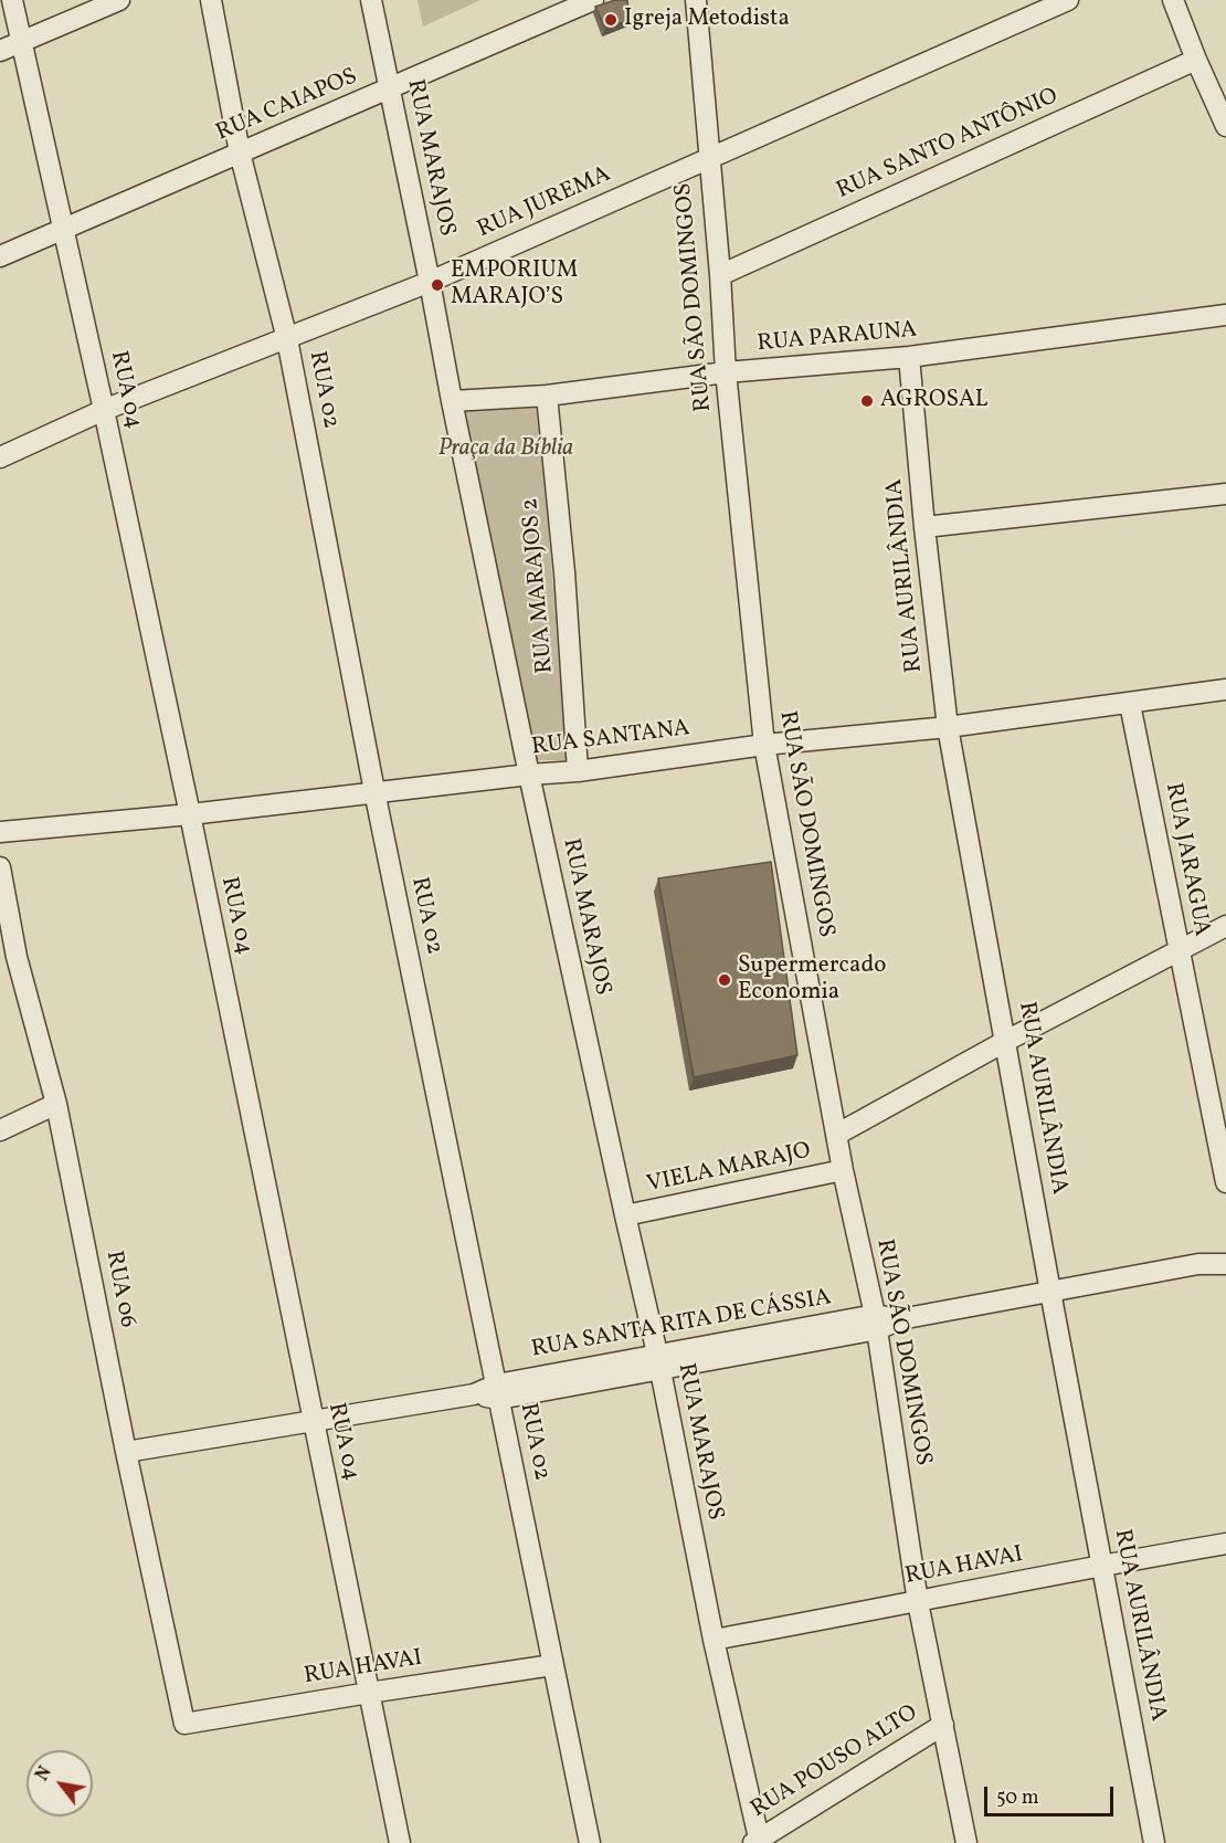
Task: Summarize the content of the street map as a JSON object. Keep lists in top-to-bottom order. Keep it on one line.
{"streets":{"street":["RUA CAIAPOS","RUA SANTO ANTÔNIO","RUA MARAJOS","RUA JUREMA","RUA SÃO DOMINGOS","RUA PARAUNA","RUA 04","RUA 02","RUA AURILÂNDIA","RUA MARAJOS 2","RUA SANTANA","RUA JARAGUA","VIELA MARAJO","RUA 06","RUA SANTA RITA DE CÁSSIA","RUA HAVAI","RUA POUSO ALTO"]},"crossings":[["RUA CAIAPOS","RUA MARAJOS"],["RUA CAIAPOS","RUA 04"],["RUA CAIAPOS","RUA 02"],["RUA SANTO ANTÔNIO","RUA SÃO DOMINGOS"],["RUA MARAJOS","RUA JUREMA"],["RUA MARAJOS","RUA PARAUNA"],["RUA MARAJOS","RUA SANTANA"],["RUA MARAJOS","VIELA MARAJO"],["RUA MARAJOS","RUA SANTA RITA DE CÁSSIA"],["RUA MARAJOS","RUA HAVAI"],["RUA MARAJOS","RUA POUSO ALTO"],["RUA JUREMA","RUA SÃO DOMINGOS"],["RUA JUREMA","RUA 04"],["RUA JUREMA","RUA 02"],["RUA SÃO DOMINGOS","RUA PARAUNA"],["RUA SÃO DOMINGOS","RUA SANTANA"],["RUA SÃO DOMINGOS","VIELA MARAJO"],["RUA SÃO DOMINGOS","RUA SANTA RITA DE CÁSSIA"],["RUA SÃO DOMINGOS","RUA HAVAI"],["RUA SÃO DOMINGOS","RUA POUSO ALTO"],["RUA PARAUNA","RUA AURILÂNDIA"],["RUA PARAUNA","RUA MARAJOS 2"],["RUA 04","RUA SANTANA"],["RUA 04","RUA SANTA RITA DE CÁSSIA"],["RUA 04","RUA HAVAI"],["RUA 02","RUA SANTANA"],["RUA 02","RUA SANTA RITA DE CÁSSIA"],["RUA 02","RUA HAVAI"],["RUA AURILÂNDIA","RUA SANTANA"],["RUA AURILÂNDIA","RUA SANTA RITA DE CÁSSIA"],["RUA AURILÂNDIA","RUA HAVAI"],["RUA MARAJOS 2","RUA SANTANA"],["RUA SANTANA","RUA JARAGUA"],["RUA 06","RUA SANTA RITA DE CÁSSIA"],["RUA 06","RUA HAVAI"]],"parks":["Praça da Bíblia"],"places":["Igreja Metodista","EMPORIUM MARAJO’S","AGROSAL","Supermercado Economia"],"scale_bar":"50 m","north":"top left"}
